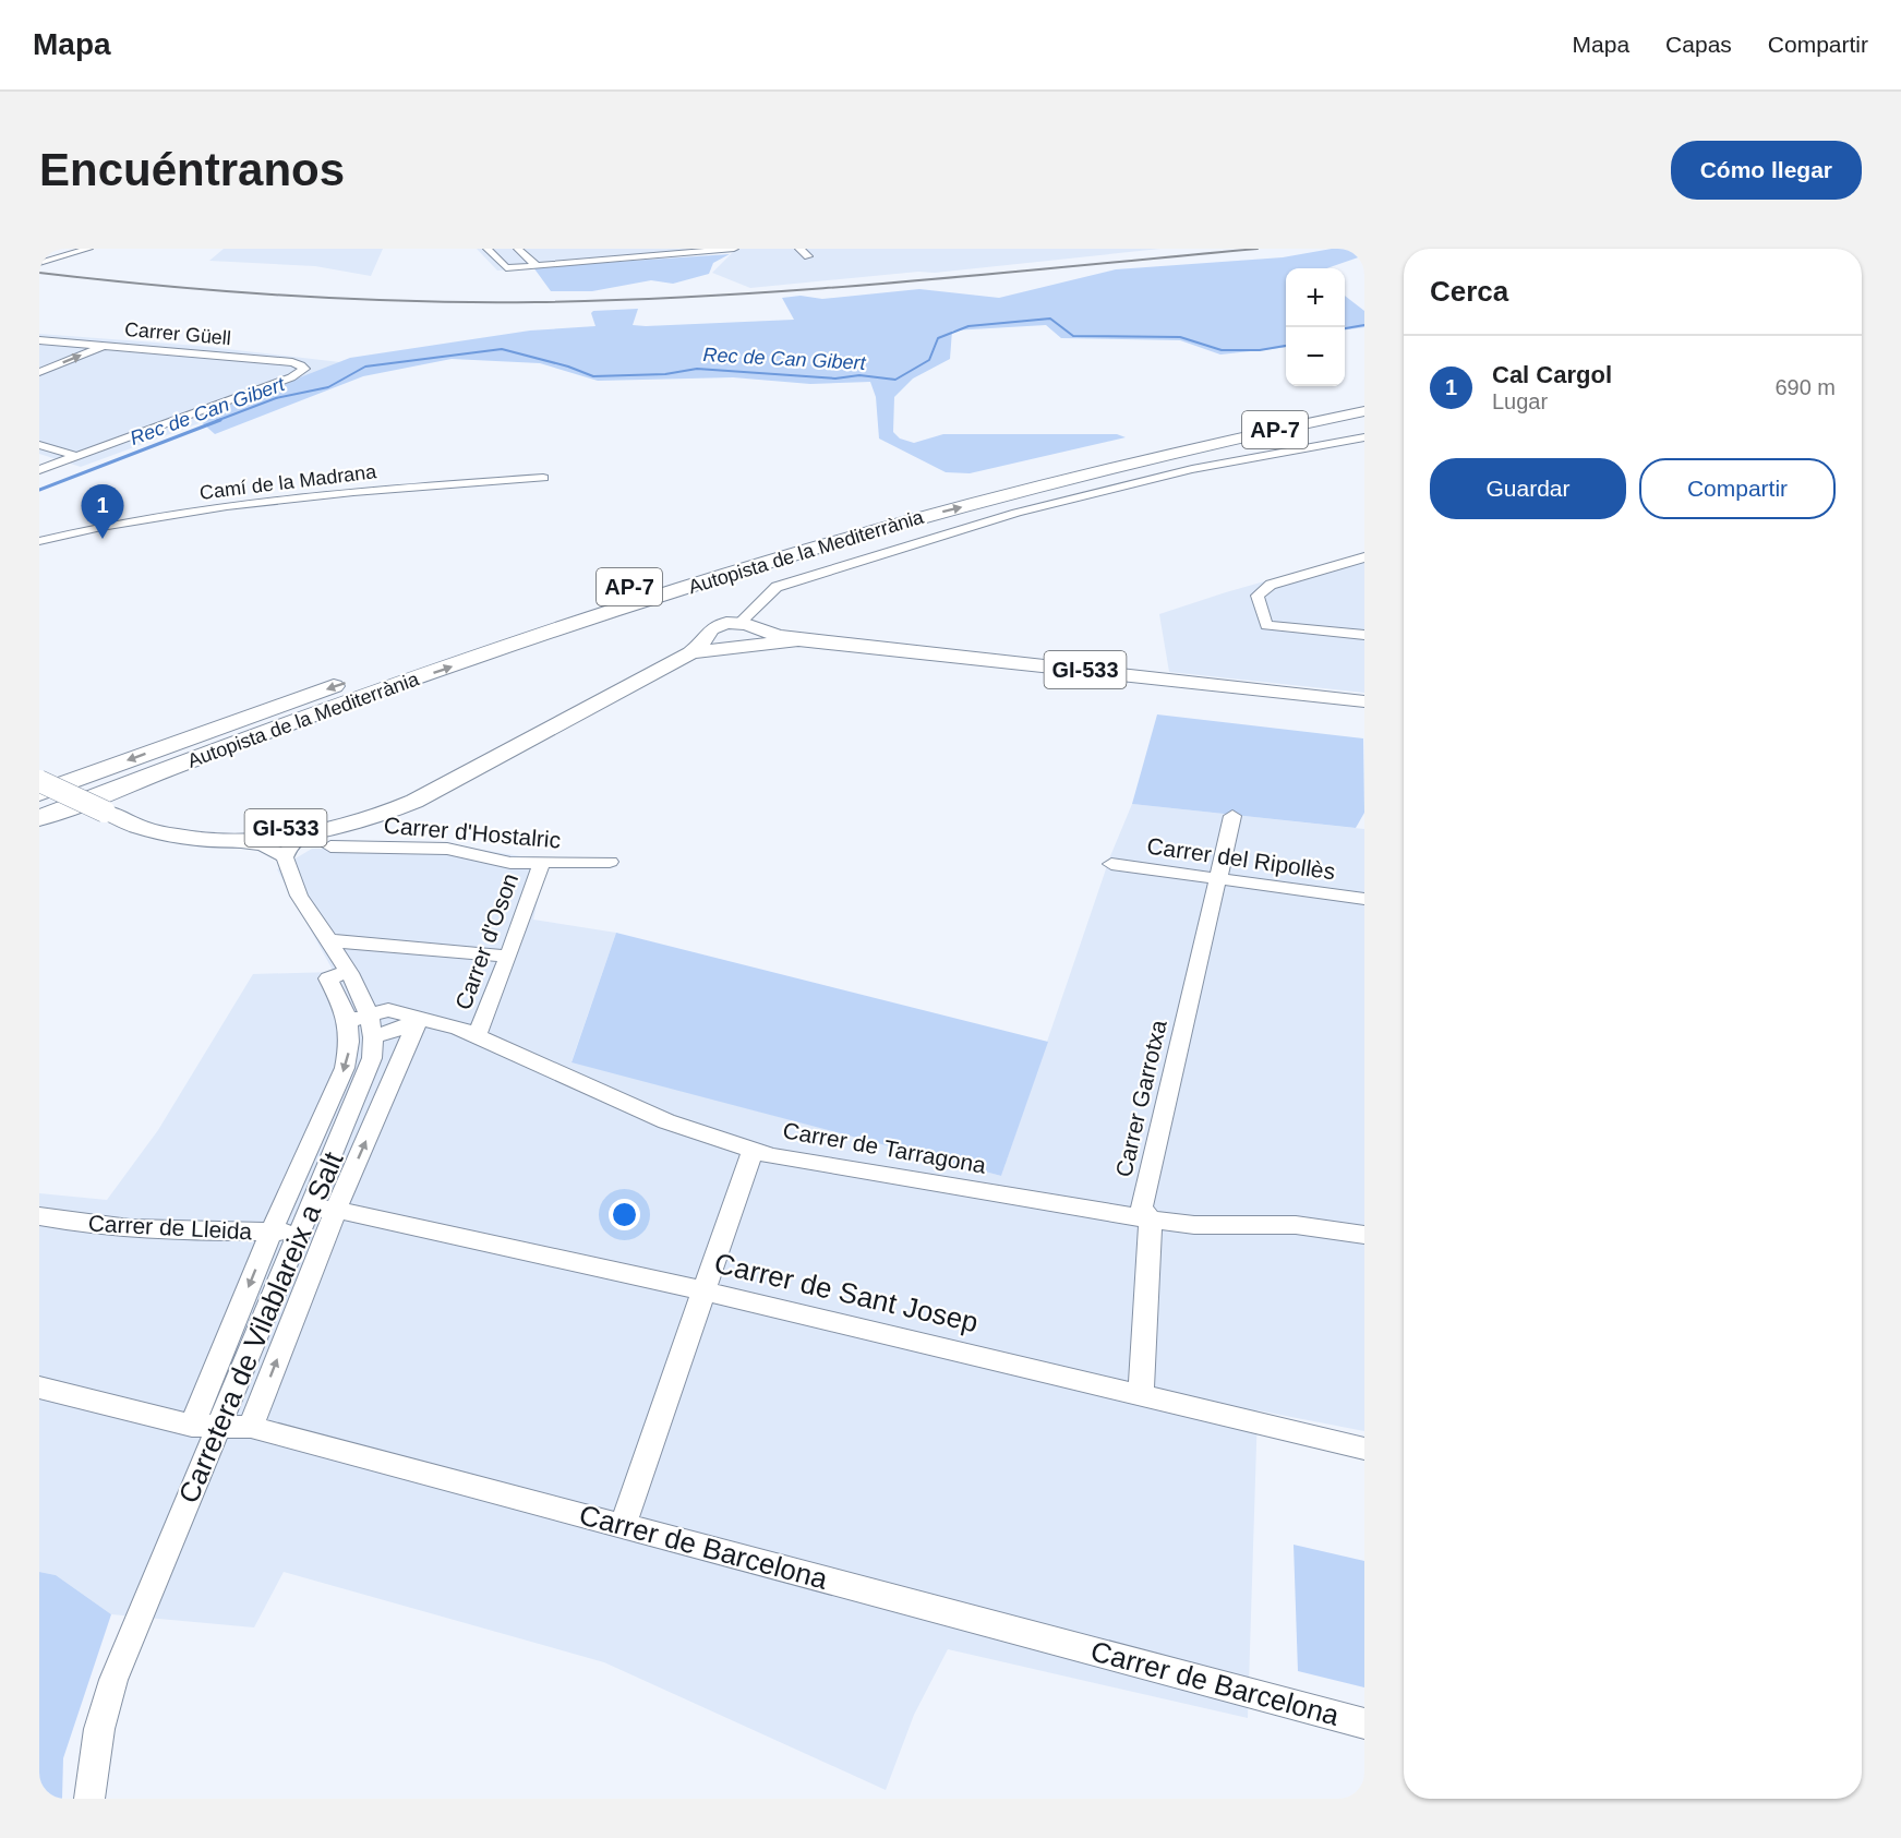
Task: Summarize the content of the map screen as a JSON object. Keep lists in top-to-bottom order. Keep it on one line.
{"streets":{"highway":["AP-7","Autopista de la Mediterrània"],"main road":["GI-533"],"street":["Carrer Güell","Camí de la Madrana","Carrer d'Hostalric","Carrer del Ripollès","Carrer d'Oson","Carrer Garrotxa","Carrer de Tarragona","Carrer de Lleida","Carrer de Sant Josep","Carretera de Vilablareix a Salt","Carrer de Barcelona"]},"crossings":[["Carrer d'Hostalric","Carrer d'Oson"],["Carrer del Ripollès","Carrer Garrotxa"],["Carrer d'Oson","Carrer de Tarragona"],["Carrer Garrotxa","Carrer de Tarragona"],["Carrer Garrotxa","Carrer de Sant Josep"],["Carrer de Tarragona","Carretera de Vilablareix a Salt"],["Carrer de Lleida","Carretera de Vilablareix a Salt"],["Carrer de Sant Josep","Carretera de Vilablareix a Salt"],["Carretera de Vilablareix a Salt","Carrer de Barcelona"]],"water":["Rec de Can Gibert"],"page":{"header":"Mapa","nav":["Mapa","Capas","Compartir"],"buttons":["Cómo llegar",["Guardar","Compartir"]],"title":"Encuéntranos","heading":"Cerca","map_buttons":["+","−"],"list":[{"mark":"1","name":"Cal Cargol","note":"Lugar","value":"690 m"}],"pins":"1"}}
